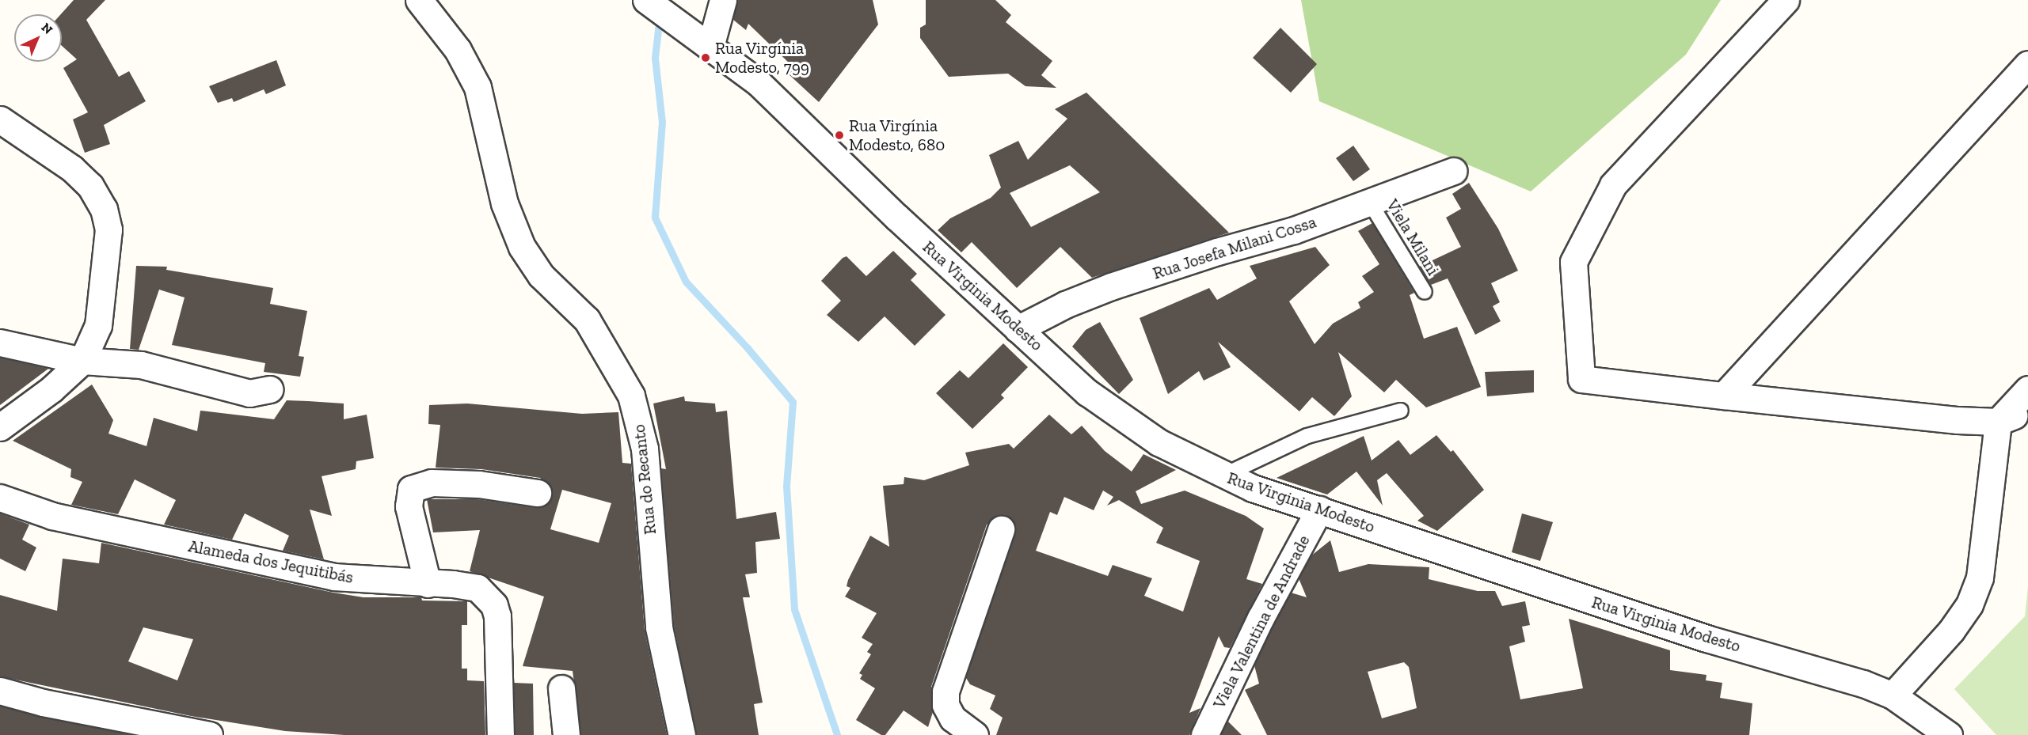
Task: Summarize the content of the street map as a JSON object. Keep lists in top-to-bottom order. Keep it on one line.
{"streets":{"street":["Rua Josefa Milani Cossa","Rua Virginia Modesto","Rua do Recanto","Alameda dos Jequitibás","Viela Valentina de Andrade"],"lane":["Viela Milani"]},"crossings":[["Viela Milani","Rua Josefa Milani Cossa"],["Rua Josefa Milani Cossa","Rua Virginia Modesto"],["Rua Virginia Modesto","Viela Valentina de Andrade"]],"places":["Rua Virgínia Modesto, 799","Rua Virgínia Modesto, 680"],"north":"top right"}
